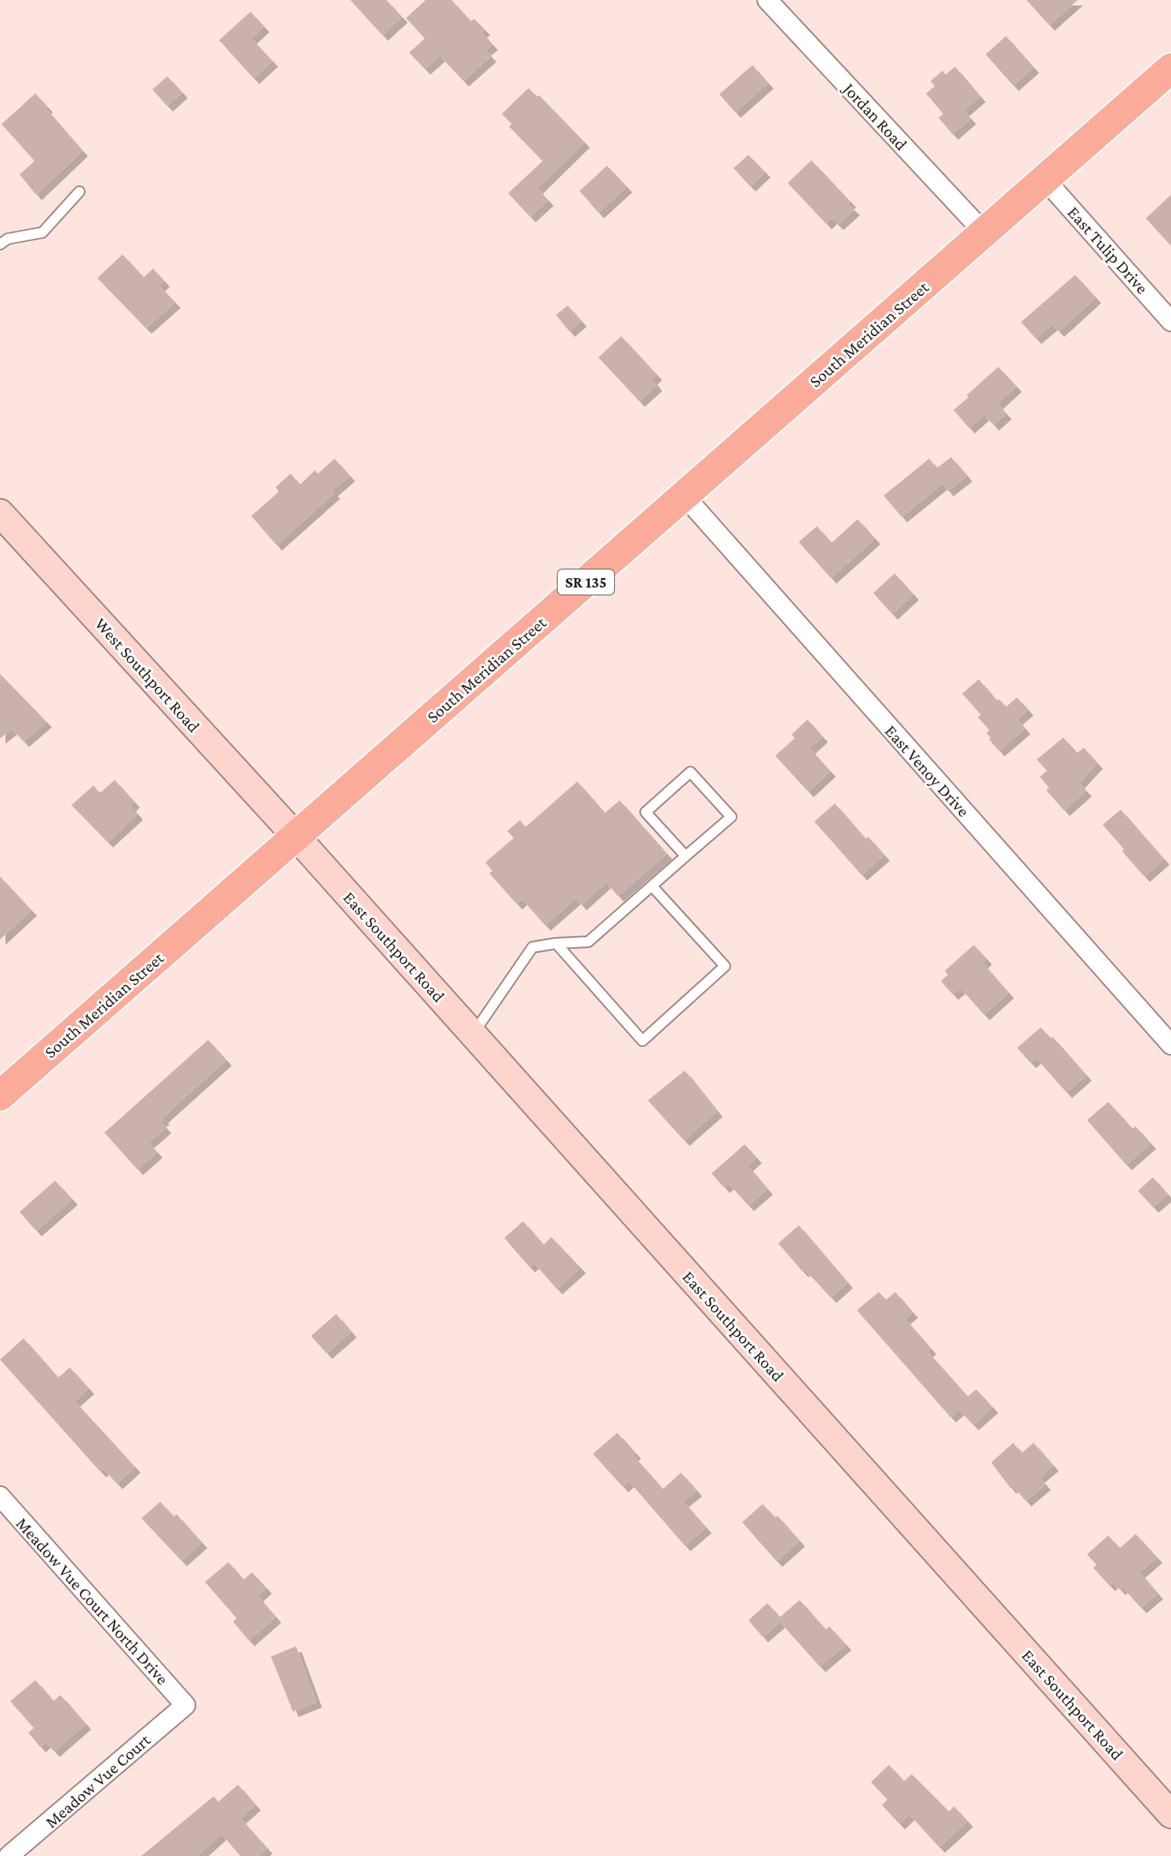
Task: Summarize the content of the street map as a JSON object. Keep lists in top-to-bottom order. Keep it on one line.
{"streets":{"main road":["South Meridian Street","SR 135","West Southport Road","East Southport Road"],"street":["Jordan Road","East Tulip Drive","East Venoy Drive","Meadow Vue Court North Drive","Meadow Vue Court"]},"crossings":[["Jordan Road","South Meridian Street"],["East Tulip Drive","South Meridian Street"],["South Meridian Street","West Southport Road"],["South Meridian Street","East Venoy Drive"],["South Meridian Street","East Southport Road"],["West Southport Road","East Southport Road"],["Meadow Vue Court North Drive","Meadow Vue Court"]]}
